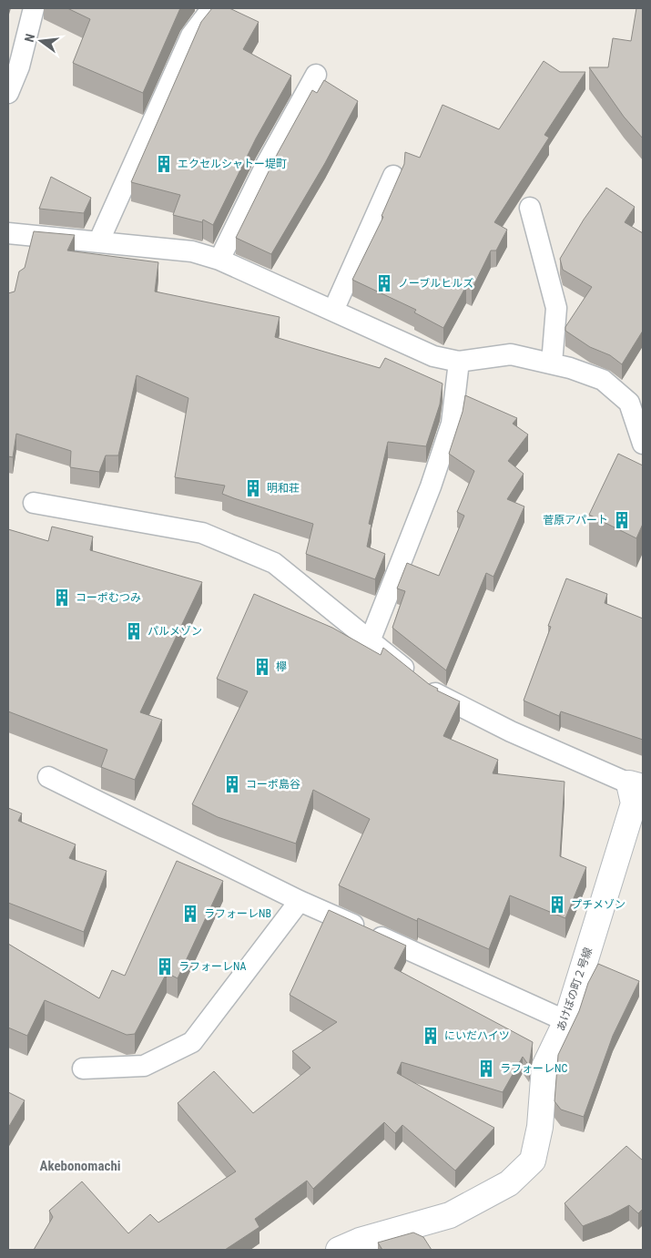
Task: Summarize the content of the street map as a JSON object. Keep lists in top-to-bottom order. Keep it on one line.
{"streets":{"street":["あけぼの町２号線"]},"districts":["Akebonomachi"],"places":{"building":["エクセルシャトー堤町","ノーブルヒルズ","明和荘","菅原アパート","コーポむつみ","パルメゾン","欅","コーポ島谷","プチメゾン","ラフォーレNB","ラフォーレNA","にいだハイツ","ラフォーレNC"]},"north":"left"}
